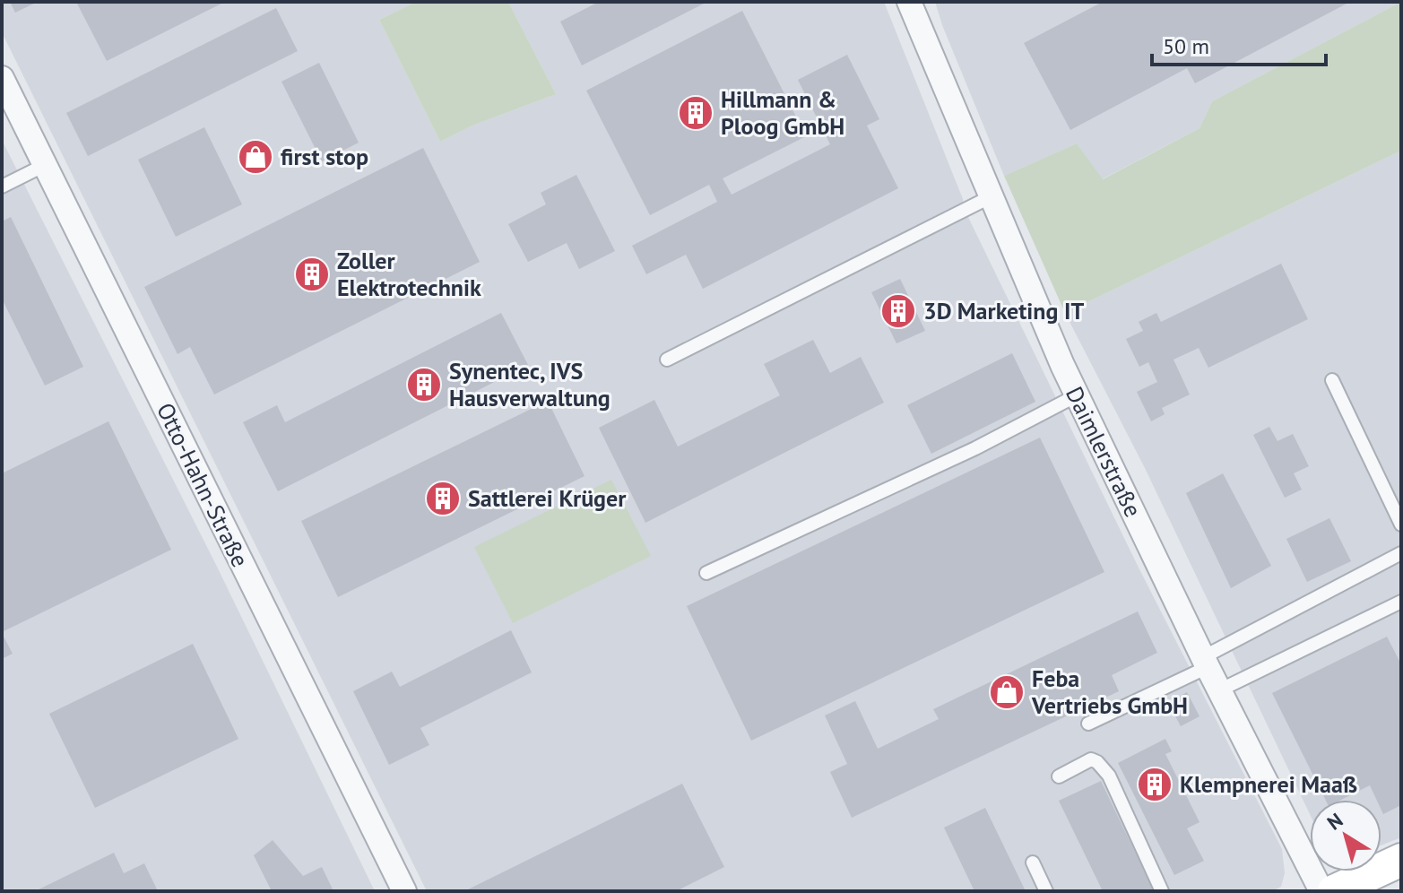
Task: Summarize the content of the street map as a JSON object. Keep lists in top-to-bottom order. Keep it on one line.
{"streets":{"street":["Daimlerstraße","Otto-Hahn-Straße"]},"places":{"building":["Hillmann & Ploog GmbH","Zoller Elektrotechnik","3D Marketing IT","Synentec, IVS Hausverwaltung","Sattlerei Krüger","Klempnerei Maaß"],"shop":["first stop","Feba Vertriebs GmbH"]},"scale_bar":"50 m","north":"top left"}
